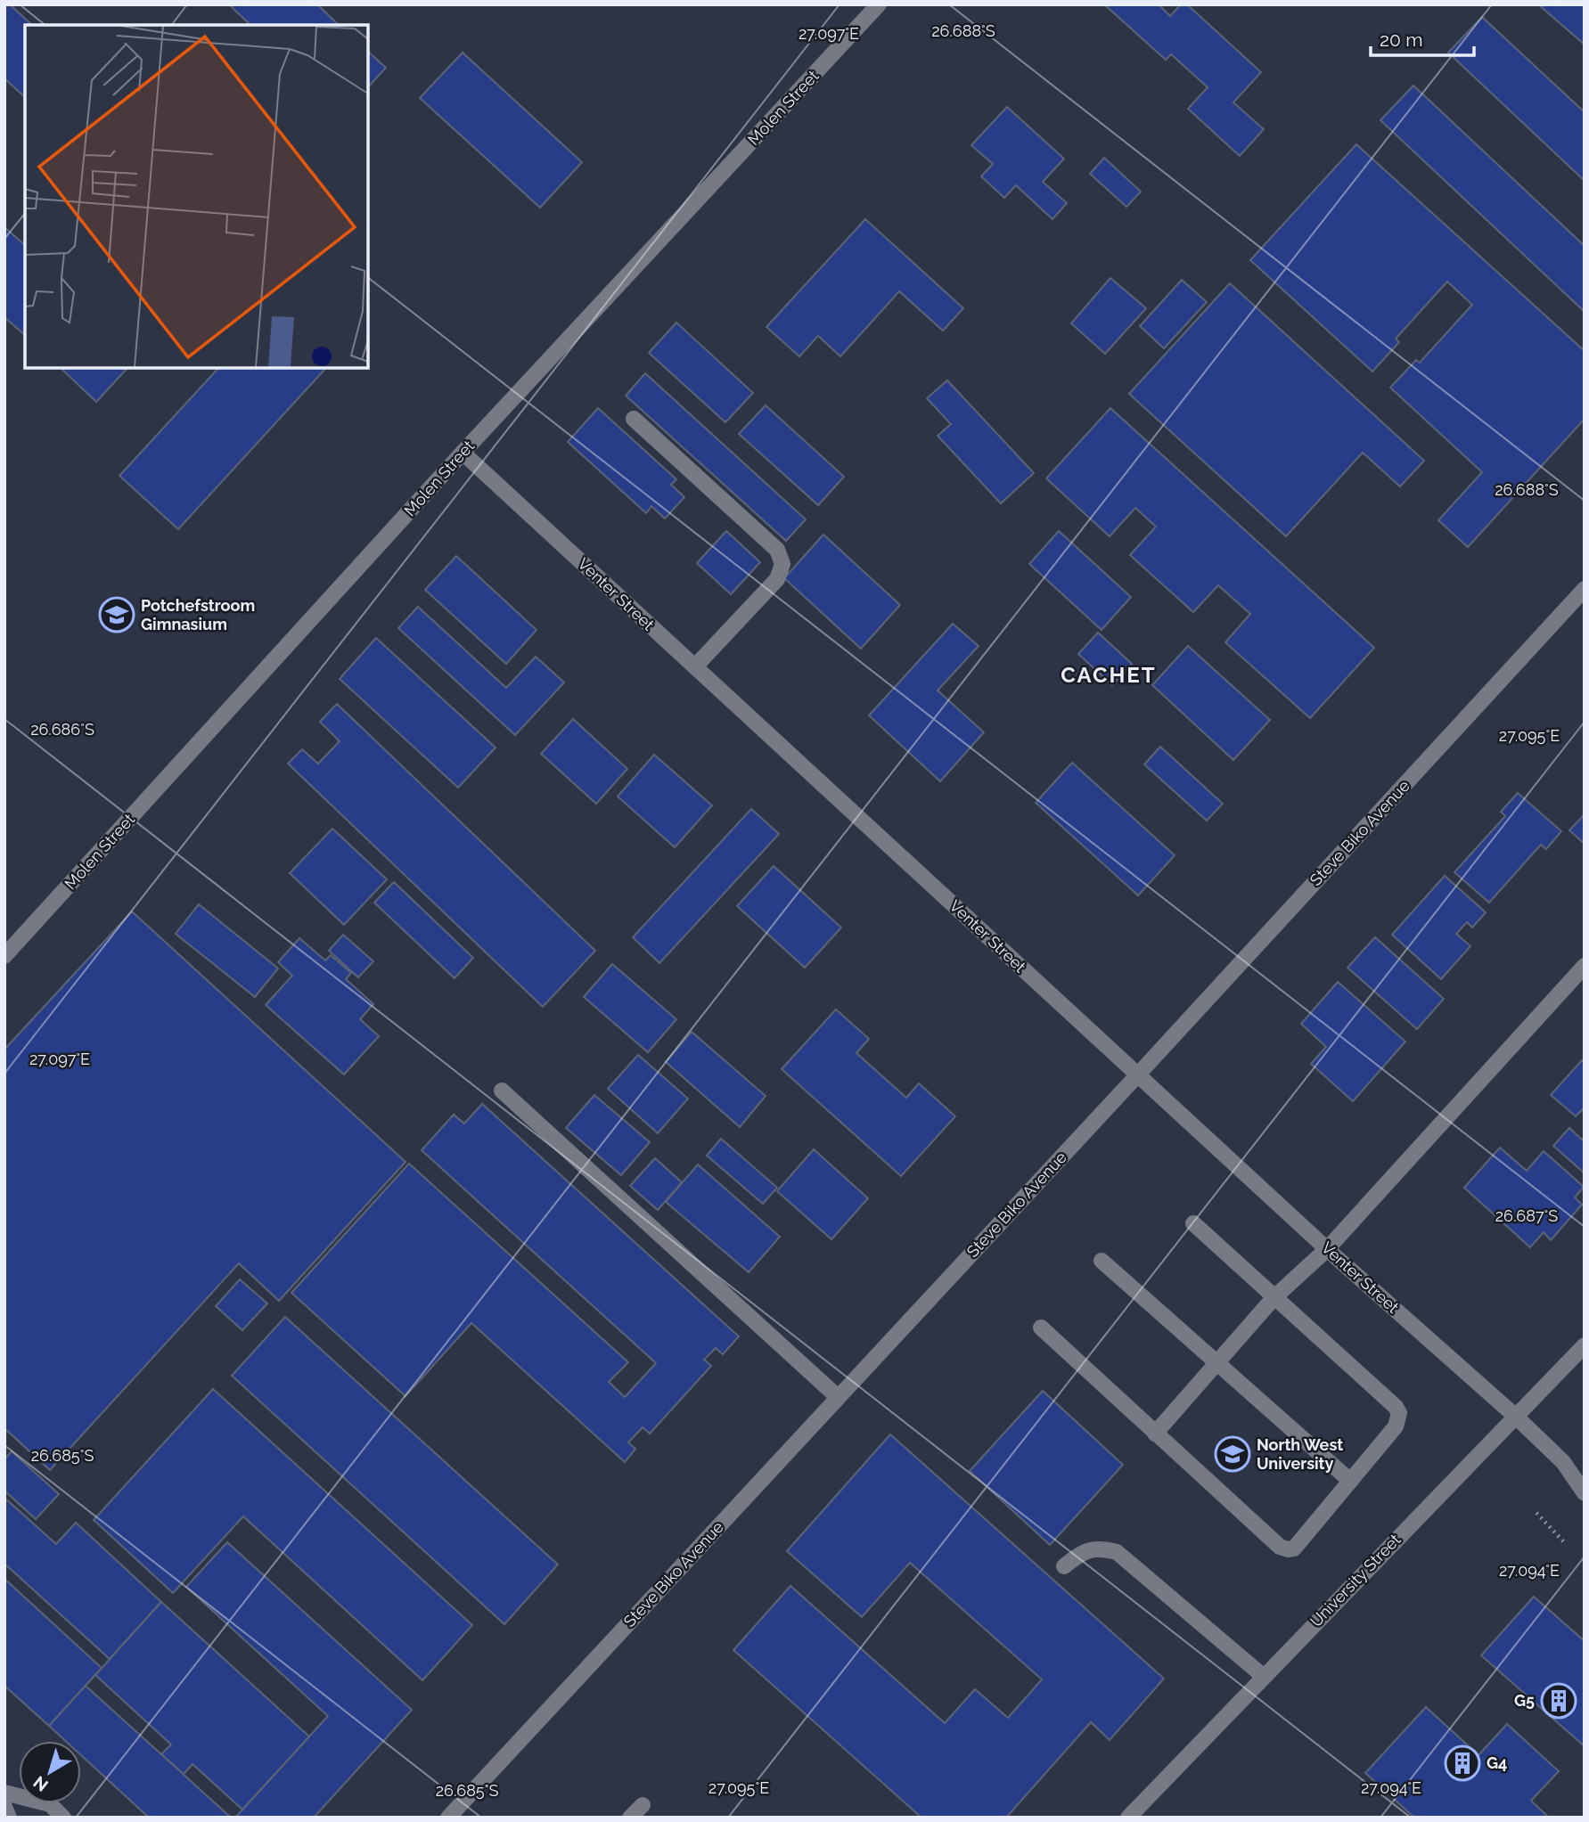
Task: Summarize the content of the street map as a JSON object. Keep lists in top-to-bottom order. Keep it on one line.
{"streets":{"street":["Molen Street","Venter Street","Steve Biko Avenue","University Street"]},"crossings":[["Molen Street","Venter Street"],["Venter Street","Steve Biko Avenue"],["Venter Street","University Street"]],"districts":["CACHET"],"places":{"school or university":["Potchefstroom Gimnasium","North West University"],"building":["G5","G4"]},"scale_bar":"20 m","north":"bottom left","coordinates":["26.688°S","27.097°E","26.686°S","27.095°E","26.687°S","26.685°S","27.094°E"]}
